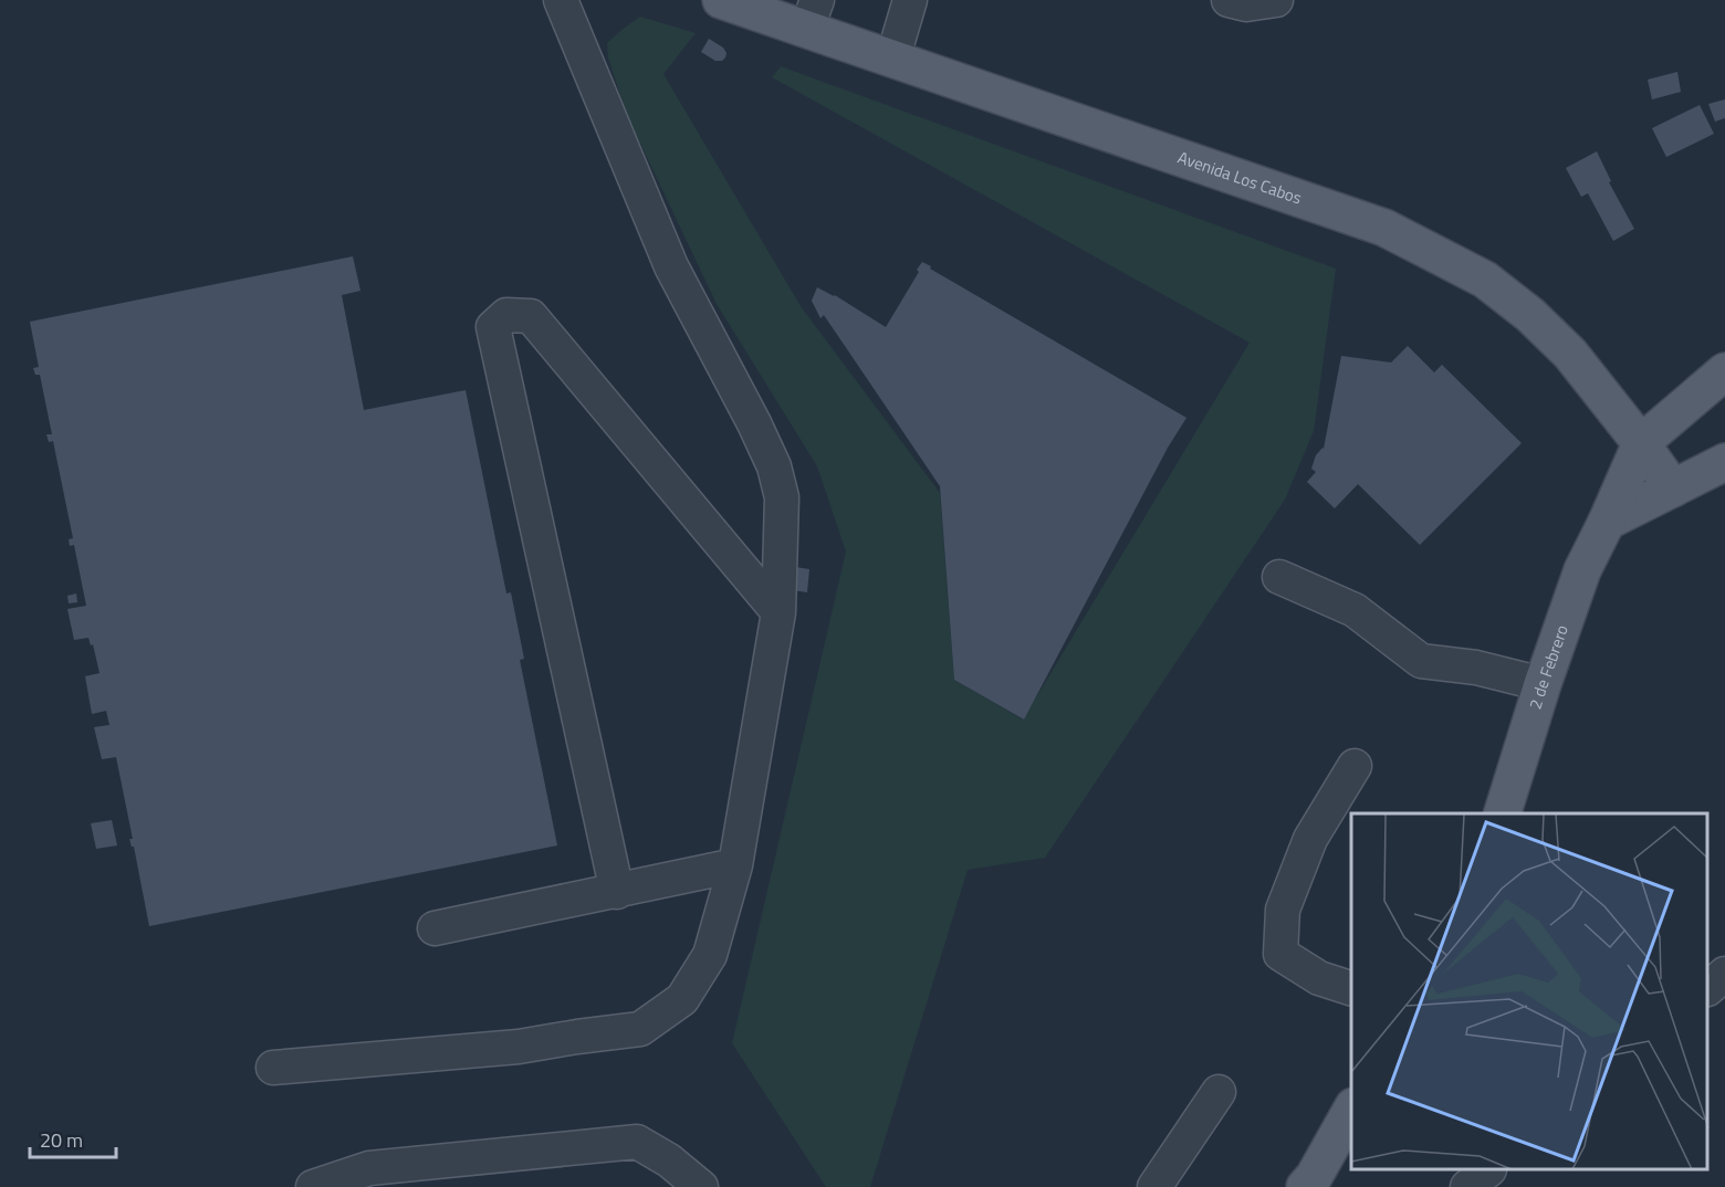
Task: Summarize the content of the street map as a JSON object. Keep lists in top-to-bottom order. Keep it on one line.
{"streets":{"main road":["Avenida Los Cabos","2 de Febrero"]},"crossings":[["Avenida Los Cabos","2 de Febrero"]],"scale_bar":"20 m"}
